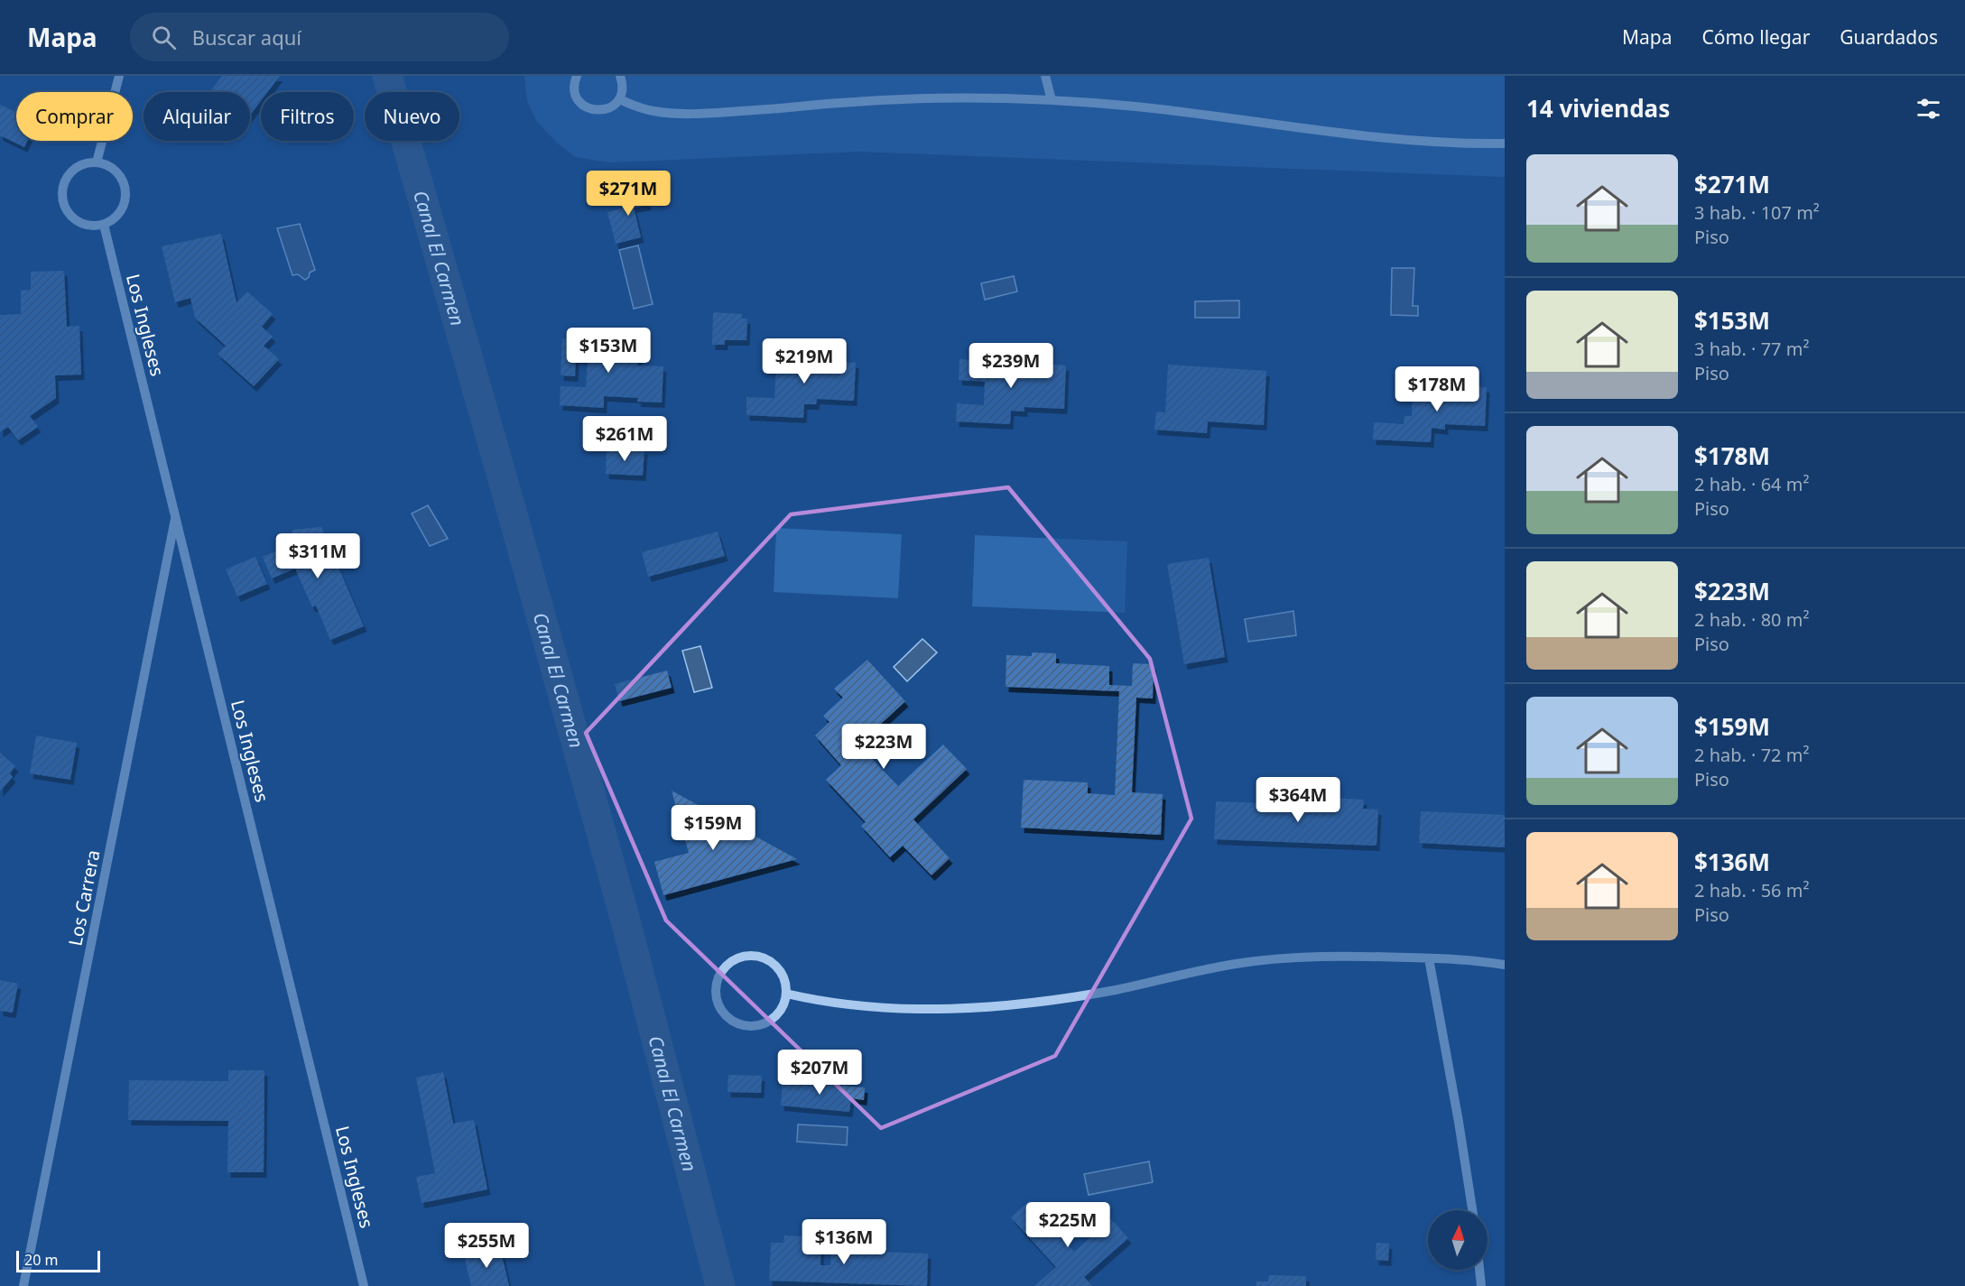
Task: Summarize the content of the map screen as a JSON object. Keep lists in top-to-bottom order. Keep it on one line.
{"streets":{"street":["Los Ingleses","Los Carrera"]},"crossings":[["Los Ingleses","Los Carrera"]],"water":["Canal El Carmen"],"scale_bar":"20 m","north":"top","page":{"header":"Mapa","search":"Buscar aquí","nav":["Mapa","Cómo llegar","Guardados"],"heading":"14 viviendas","chip":["Comprar","Alquilar","Filtros","Nuevo"],"list":[{"name":"$271M","note":"3 hab. · 107 m² · Piso"},{"name":"$153M","note":"3 hab. · 77 m² · Piso"},{"name":"$178M","note":"2 hab. · 64 m² · Piso"},{"name":"$223M","note":"2 hab. · 80 m² · Piso"},{"name":"$159M","note":"2 hab. · 72 m² · Piso"},{"name":"$136M","note":"2 hab. · 56 m² · Piso"}],"price":["$271M","$153M","$219M","$239M","$178M","$261M","$311M","$223M","$364M","$159M","$207M","$225M","$136M","$255M"],"scale":"20 m"}}
